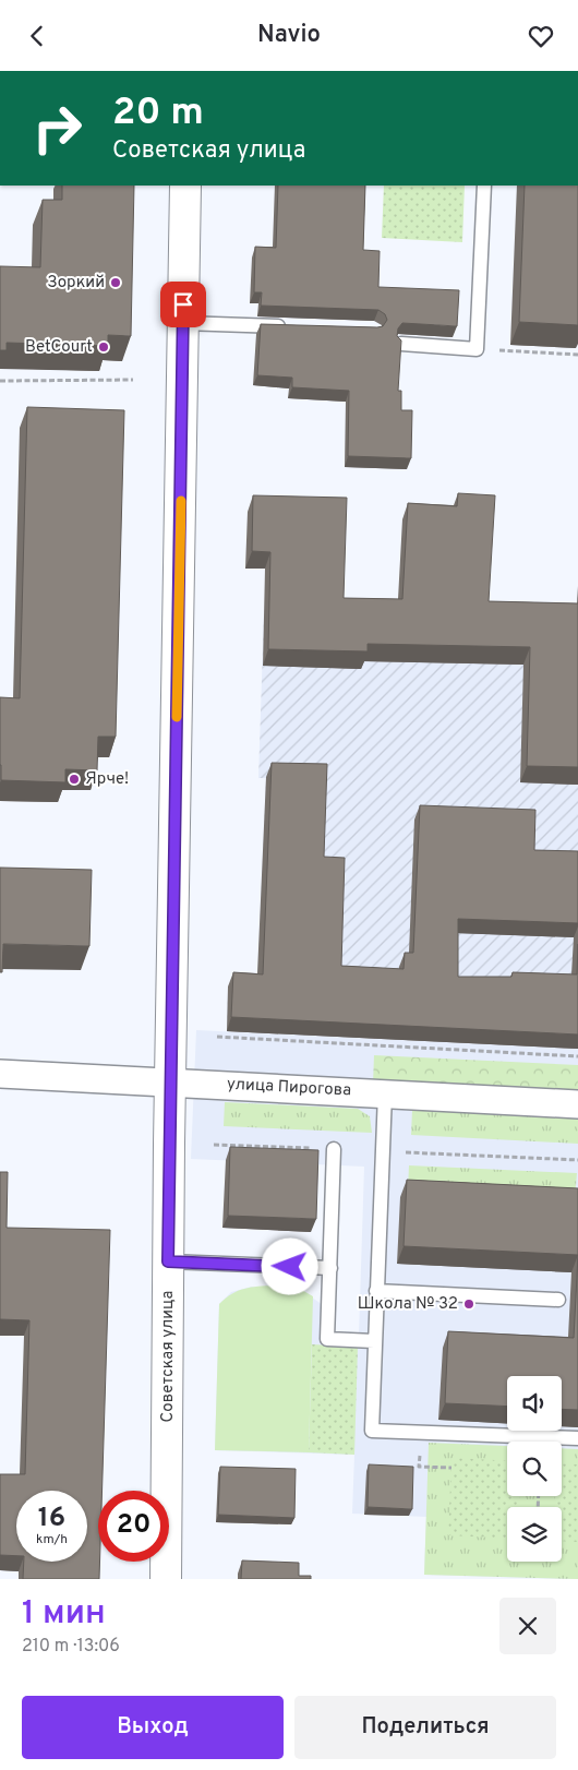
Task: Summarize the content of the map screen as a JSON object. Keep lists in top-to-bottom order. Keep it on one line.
{"streets":{"street":["улица Пирогова","Советская улица"]},"crossings":[["улица Пирогова","Советская улица"]],"places":["Зоркий","BetCourt","Ярче!","Школа № 32"],"page":{"header":"Navio","turn":["20 m","Советская улица"],"speed":"16 km/h","limit":"20","heading":["1 мин","210 m · 13:06"],"buttons":["Выход","Поделиться"]}}
